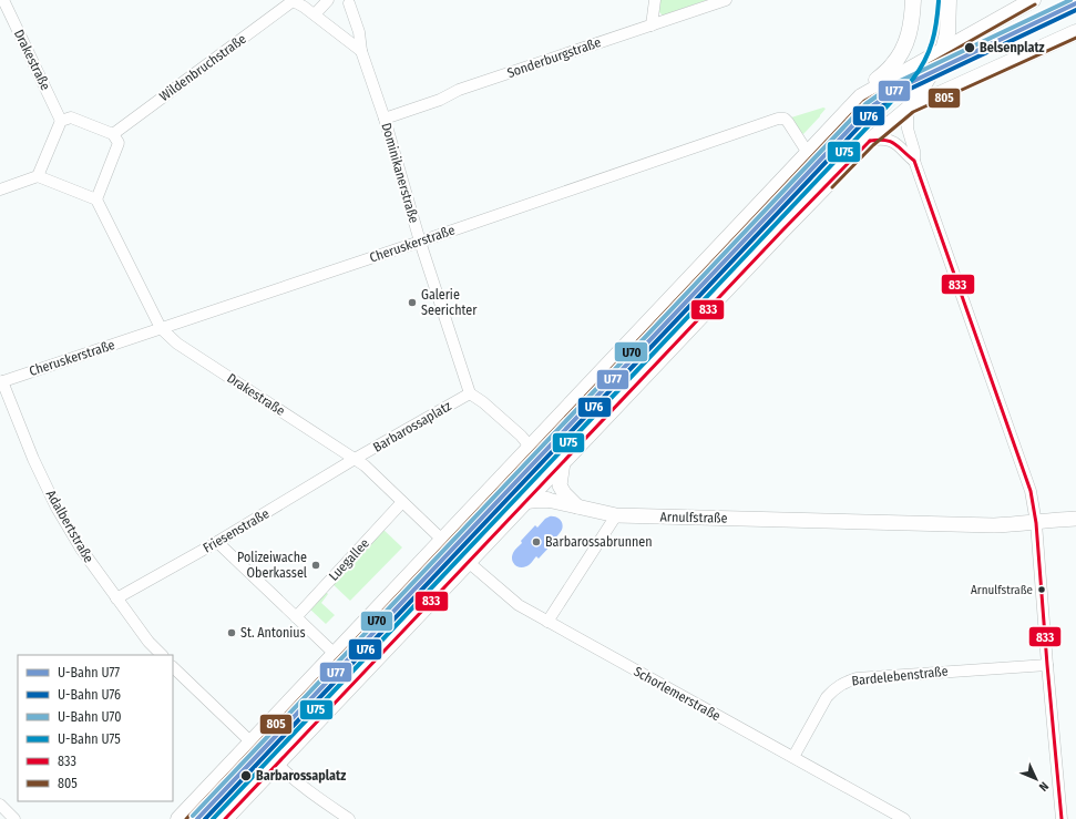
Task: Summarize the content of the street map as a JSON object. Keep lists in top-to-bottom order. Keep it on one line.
{"streets":{"street":["Sonderburgstraße","Drakestraße","Wildenbruchstraße","Dominikanerstraße","Cheruskerstraße","Barbarossaplatz","Arnulfstraße","Adalbertstraße","Friesenstraße","Luegallee","Bardelebenstraße","Schorlemerstraße"]},"crossings":[["Sonderburgstraße","Dominikanerstraße"],["Drakestraße","Cheruskerstraße"],["Drakestraße","Barbarossaplatz"],["Drakestraße","Friesenstraße"],["Drakestraße","Luegallee"],["Drakestraße","Schorlemerstraße"],["Dominikanerstraße","Cheruskerstraße"],["Dominikanerstraße","Barbarossaplatz"],["Cheruskerstraße","Adalbertstraße"],["Barbarossaplatz","Friesenstraße"],["Adalbertstraße","Friesenstraße"],["Bardelebenstraße","Schorlemerstraße"]],"places":["Belsenplatz","Galerie Seerichter","Barbarossabrunnen","Polizeiwache Oberkassel","Arnulfstraße","St. Antonius","Barbarossaplatz"],"lines":["metro line U70","metro line U75","metro line U77","transit line 805","metro line U76","transit line 833"],"legend":["U-Bahn U77","U-Bahn U76","U-Bahn U70","U-Bahn U75","833","805"],"north":"bottom right"}
